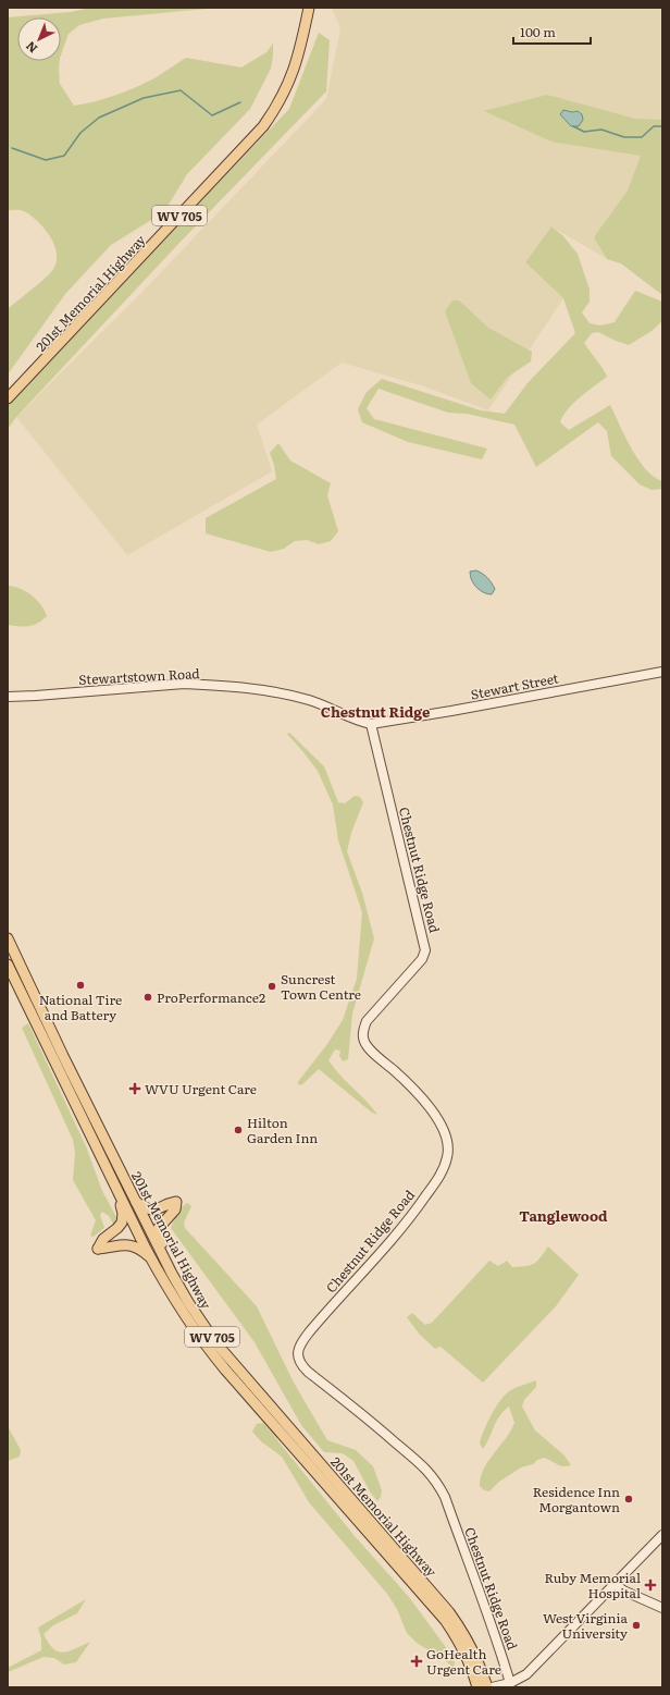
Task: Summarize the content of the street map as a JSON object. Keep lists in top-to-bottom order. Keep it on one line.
{"streets":{"main road":["WV 705","201st Memorial Highway"],"street":["Stewartstown Road","Stewart Street","Chestnut Ridge Road"]},"crossings":[["Stewartstown Road","Stewart Street"],["Stewartstown Road","Chestnut Ridge Road"],["Stewart Street","Chestnut Ridge Road"]],"districts":["Chestnut Ridge","Tanglewood"],"places":{"other":["National Tire and Battery","Suncrest Town Centre","ProPerformance2","Hilton Garden Inn","Residence Inn Morgantown","West Virginia University"],"health":["WVU Urgent Care","Ruby Memorial Hospital","GoHealth Urgent Care"]},"scale_bar":"100 m","north":"bottom left"}
